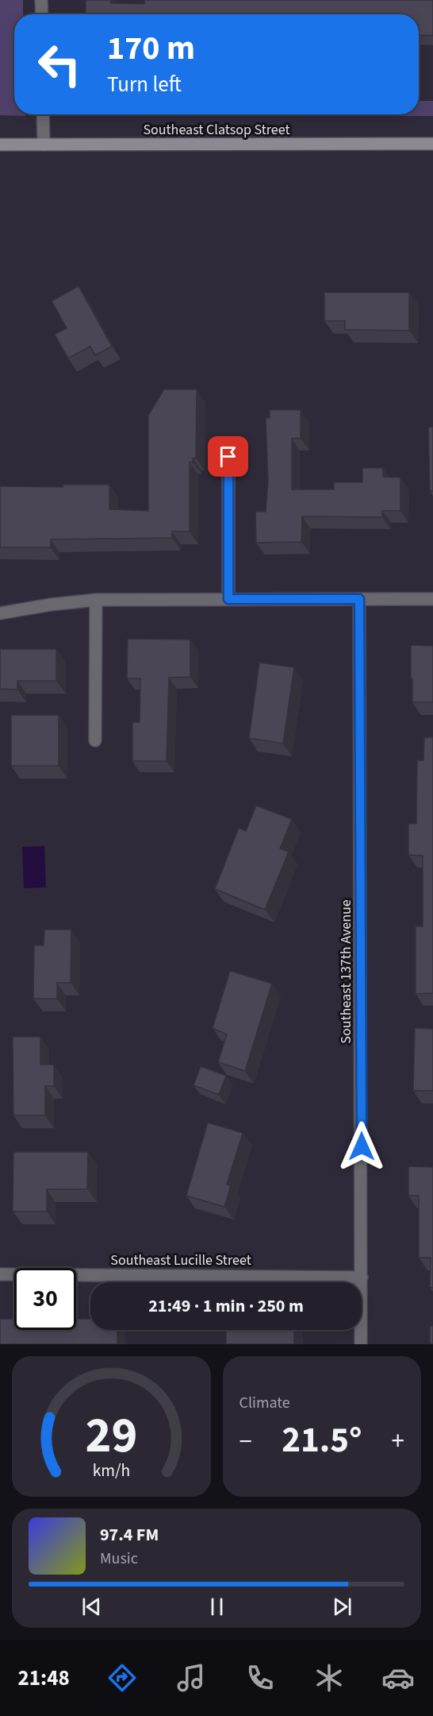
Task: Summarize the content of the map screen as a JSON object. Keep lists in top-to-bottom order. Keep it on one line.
{"streets":{"street":["Southeast Clatsop Street","Southeast 137th Avenue","Southeast Lucille Street"]},"crossings":[["Southeast 137th Avenue","Southeast Lucille Street"]],"page":{"turn":["170 m","Turn left"],"limit":"30","trip":"21:49 · 1 min · 250 m","tile":"Climate","heat":["−","21.5°","+"],"song":["97.4 FM","Music"],"tabs":"21:48","gauge":["29","km/h"]}}
